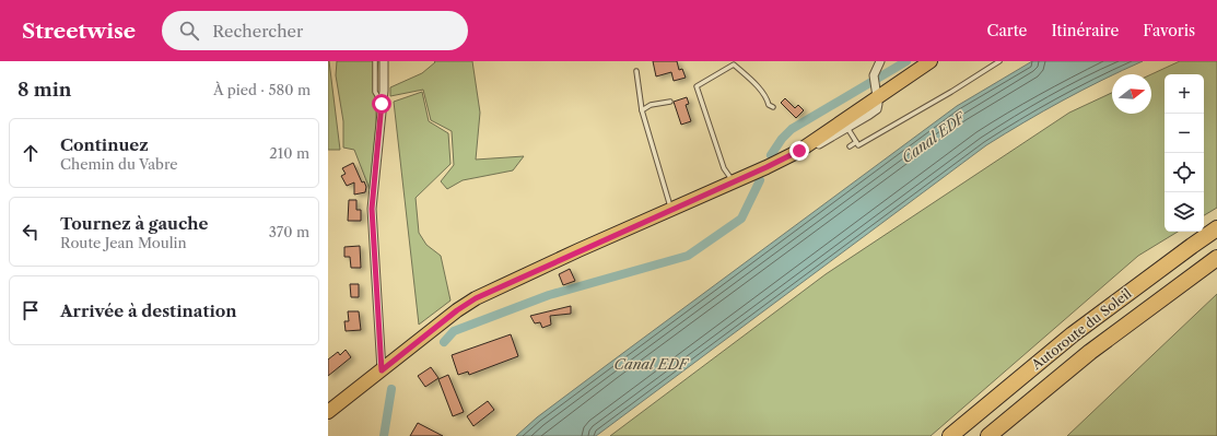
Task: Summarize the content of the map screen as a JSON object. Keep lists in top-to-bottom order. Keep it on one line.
{"streets":{"highway":["Autoroute du Soleil"]},"water":["Canal EDF"],"north":"right","page":{"header":"Streetwise","search":"Rechercher","nav":["Carte","Itinéraire","Favoris"],"heading":["8 min","À pied · 580 m"],"map_buttons":["+","−"],"list":[["Continuez","Chemin du Vabre","210 m"],["Tournez à gauche","Route Jean Moulin","370 m"],"Arrivée à destination"]}}
